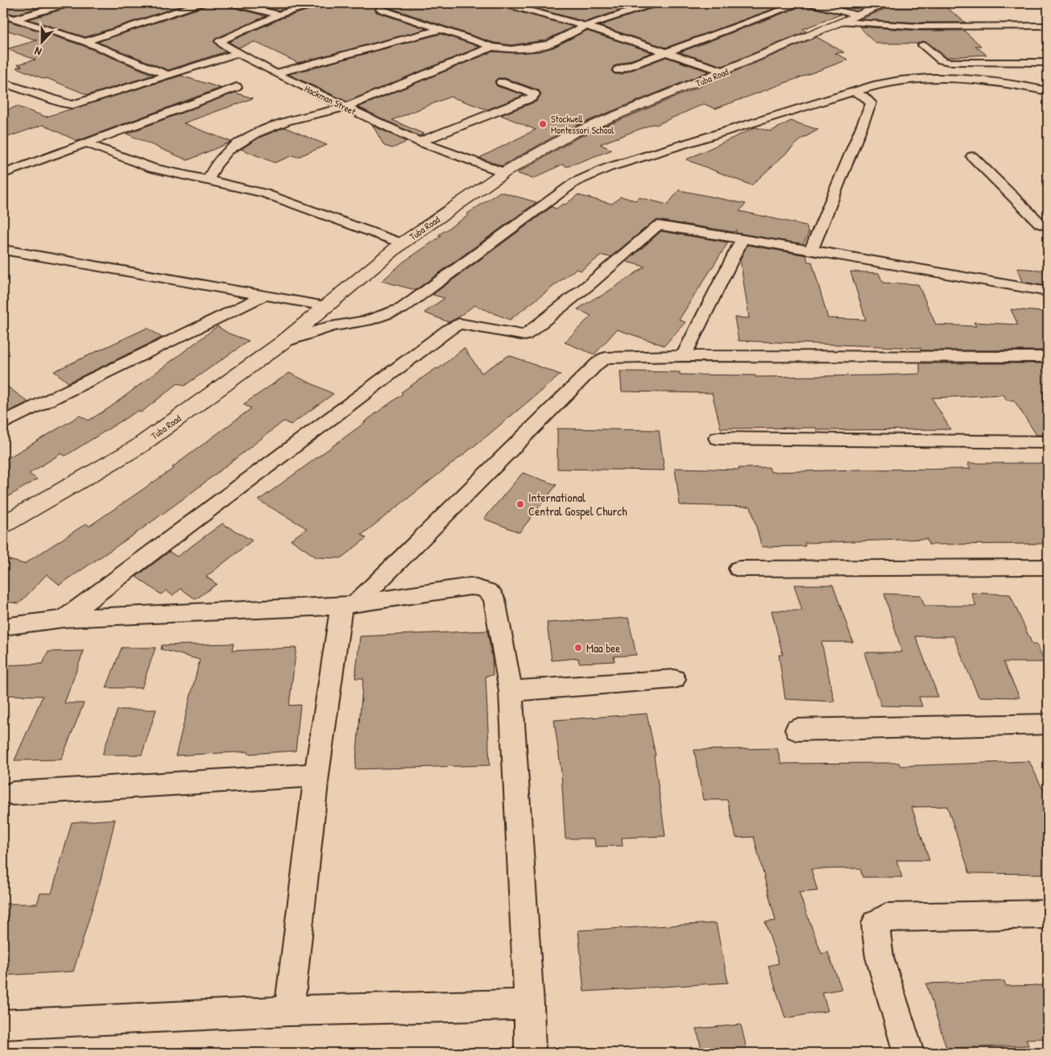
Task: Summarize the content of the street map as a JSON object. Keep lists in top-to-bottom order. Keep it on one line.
{"streets":{"street":["Tuba Road","Hackman Street"]},"crossings":[["Tuba Road","Hackman Street"]],"places":["Stockwell Montessori School","International Central Gospel Church","Maa bee"],"north":"bottom"}
